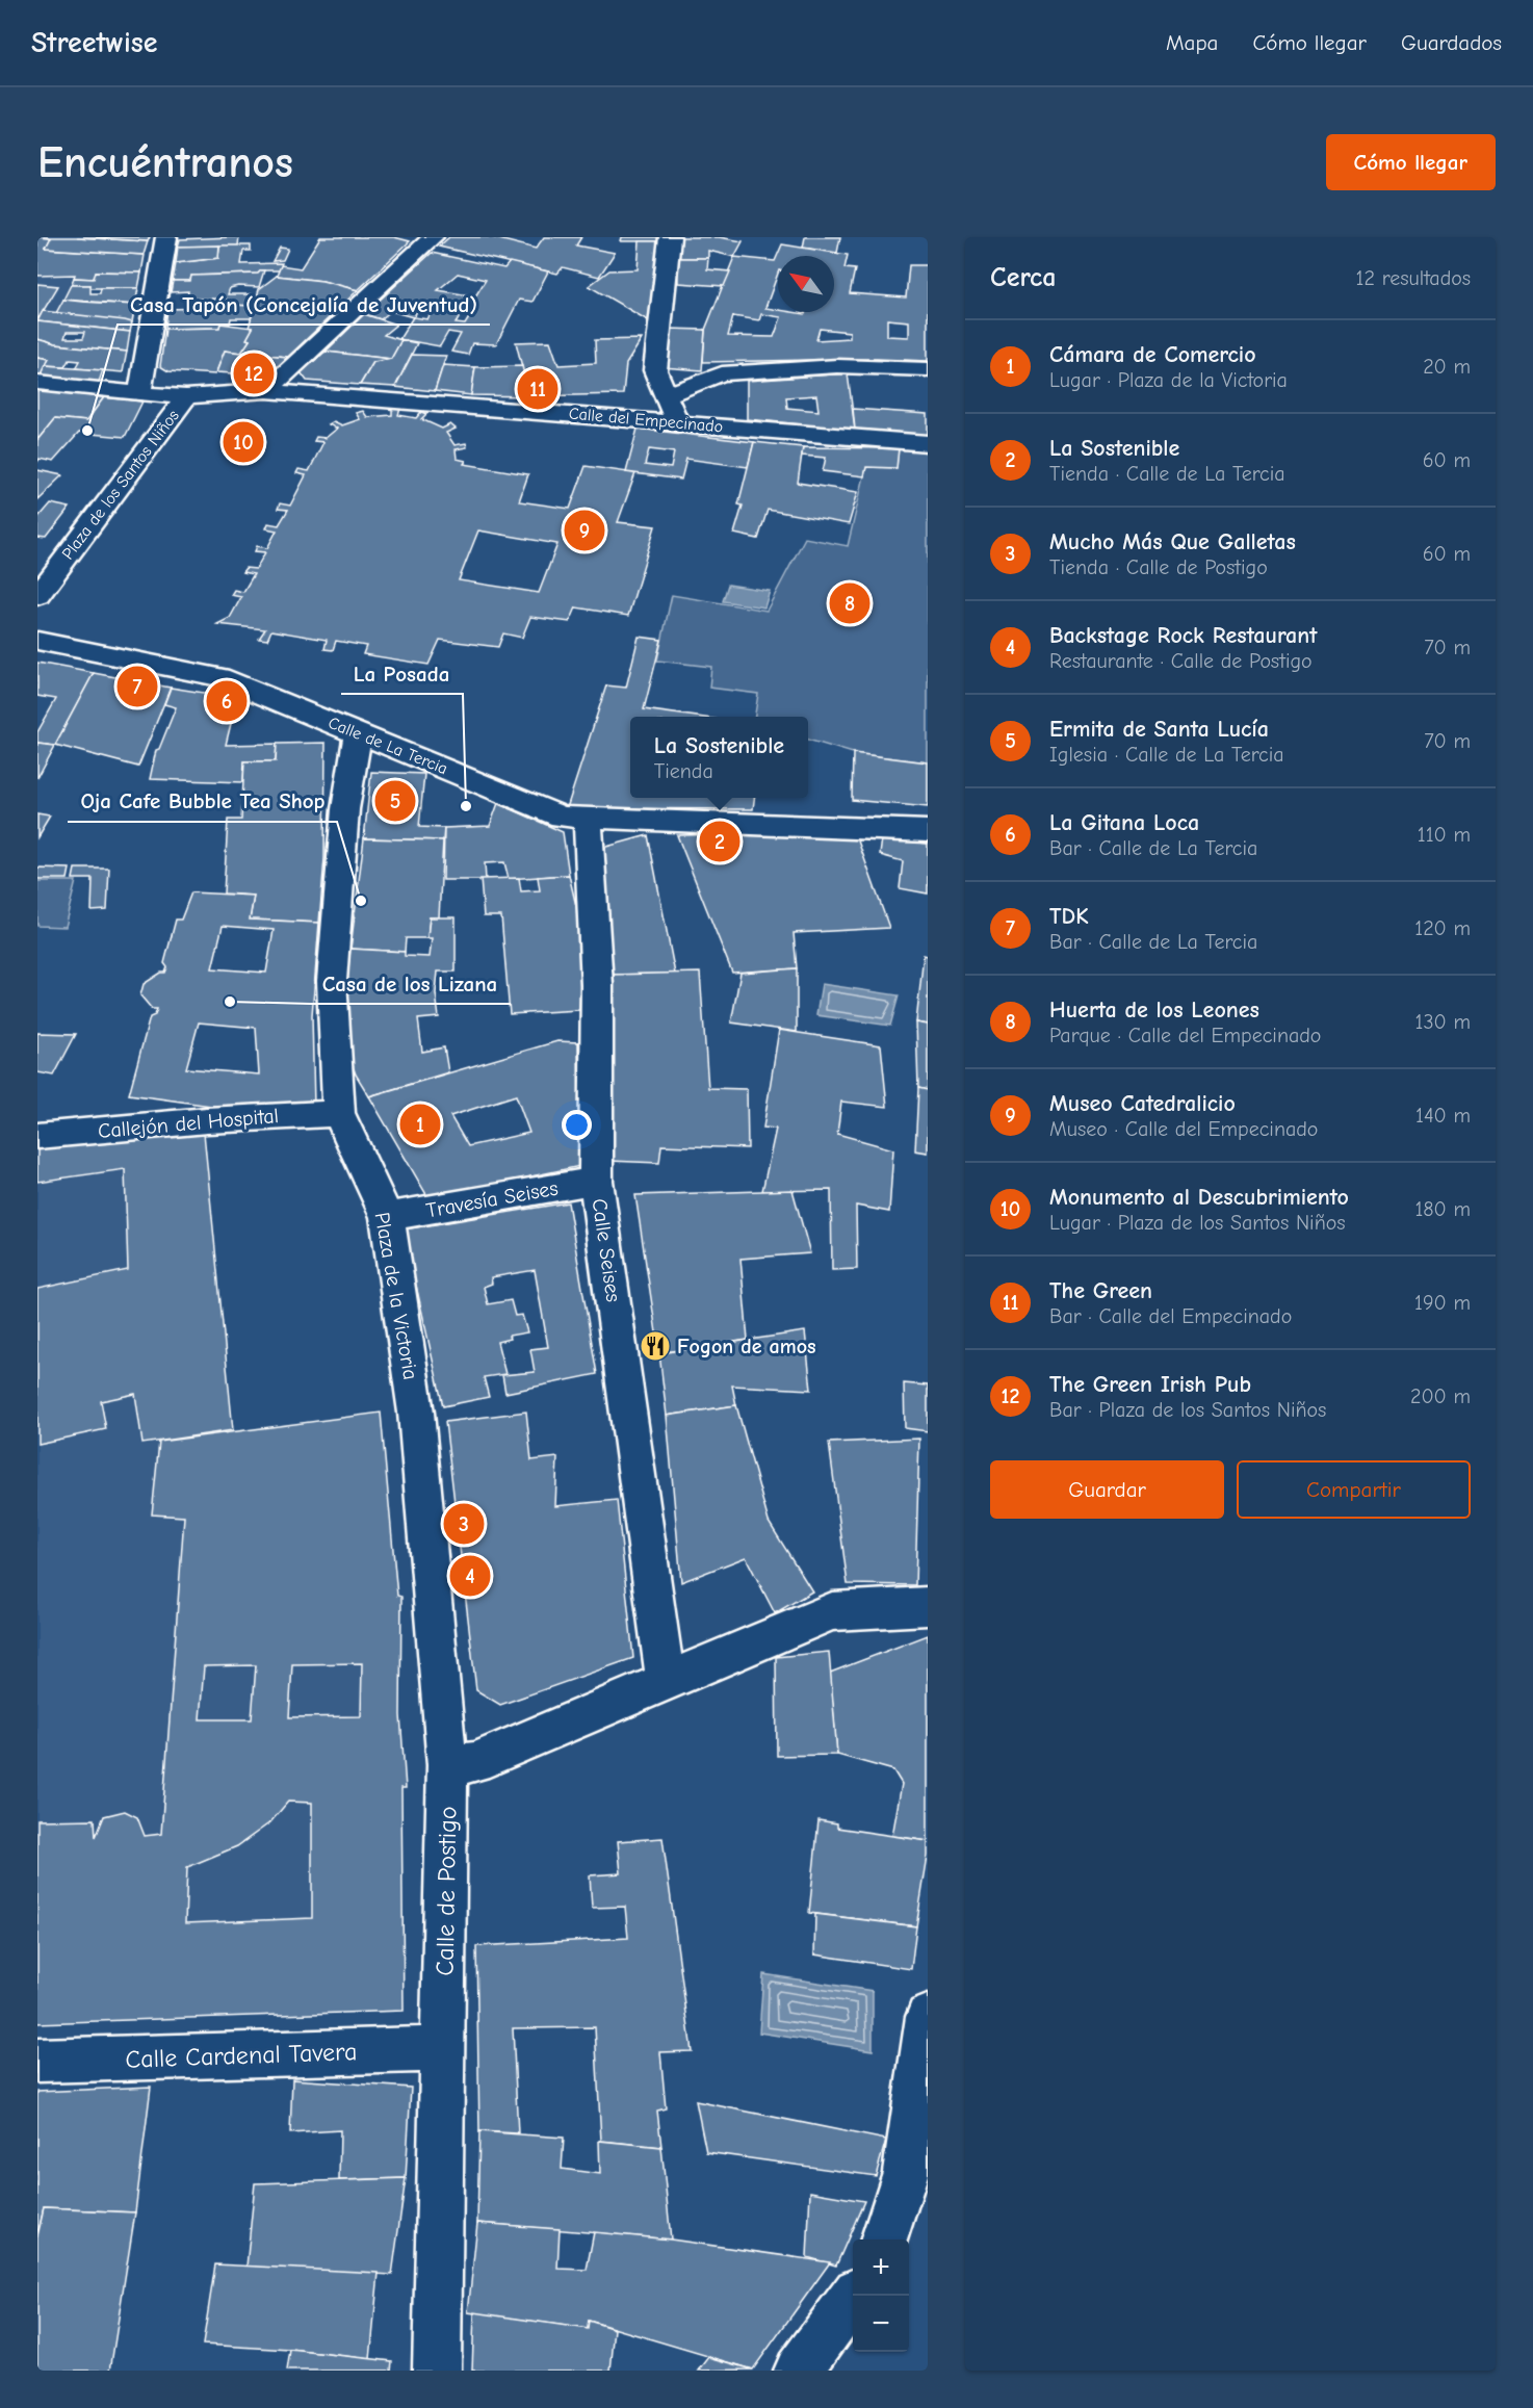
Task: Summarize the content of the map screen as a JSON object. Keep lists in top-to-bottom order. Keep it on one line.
{"streets":{"street":["Calle del Empecinado","Plaza de los Santos Niños","Calle de La Tercia","Callejón del Hospital","Travesía Seises","Calle Seises","Plaza de la Victoria","Calle de Postigo","Calle Cardenal Tavera"]},"crossings":[["Calle del Empecinado","Plaza de los Santos Niños"],["Calle de La Tercia","Calle Seises"],["Callejón del Hospital","Plaza de la Victoria"],["Travesía Seises","Calle Seises"],["Travesía Seises","Plaza de la Victoria"],["Plaza de la Victoria","Calle de Postigo"],["Calle de Postigo","Calle Cardenal Tavera"]],"places":{"other":["Casa Tapón (Concejalía de Juventud)","La Posada","Oja Cafe Bubble Tea Shop","Casa de los Lizana"],"restaurant":["Fogon de amos"]},"north":"top left","page":{"header":"Streetwise","nav":["Mapa","Cómo llegar","Guardados"],"buttons":["Cómo llegar",["Guardar","Compartir"]],"title":"Encuéntranos","heading":["Cerca","12 resultados"],"list":[{"mark":"1","name":"Cámara de Comercio","note":"Lugar · Plaza de la Victoria","value":"20 m"},{"mark":"2","name":"La Sostenible","note":"Tienda · Calle de La Tercia","value":"60 m"},{"mark":"3","name":"Mucho Más Que Galletas","note":"Tienda · Calle de Postigo","value":"60 m"},{"mark":"4","name":"Backstage Rock Restaurant","note":"Restaurante · Calle de Postigo","value":"70 m"},{"mark":"5","name":"Ermita de Santa Lucía","note":"Iglesia · Calle de La Tercia","value":"70 m"},{"mark":"6","name":"La Gitana Loca","note":"Bar · Calle de La Tercia","value":"110 m"},{"mark":"7","name":"TDK","note":"Bar · Calle de La Tercia","value":"120 m"},{"mark":"8","name":"Huerta de los Leones","note":"Parque · Calle del Empecinado","value":"130 m"},{"mark":"9","name":"Museo Catedralicio","note":"Museo · Calle del Empecinado","value":"140 m"},{"mark":"10","name":"Monumento al Descubrimiento","note":"Lugar · Plaza de los Santos Niños","value":"180 m"},{"mark":"11","name":"The Green","note":"Bar · Calle del Empecinado","value":"190 m"},{"mark":"12","name":"The Green Irish Pub","note":"Bar · Plaza de los Santos Niños","value":"200 m"}],"pins":["12","11","10","9","8","7","6","5","2","1","3","4"],"popup":["La Sostenible","Tienda"],"map_buttons":["+","−"]}}
